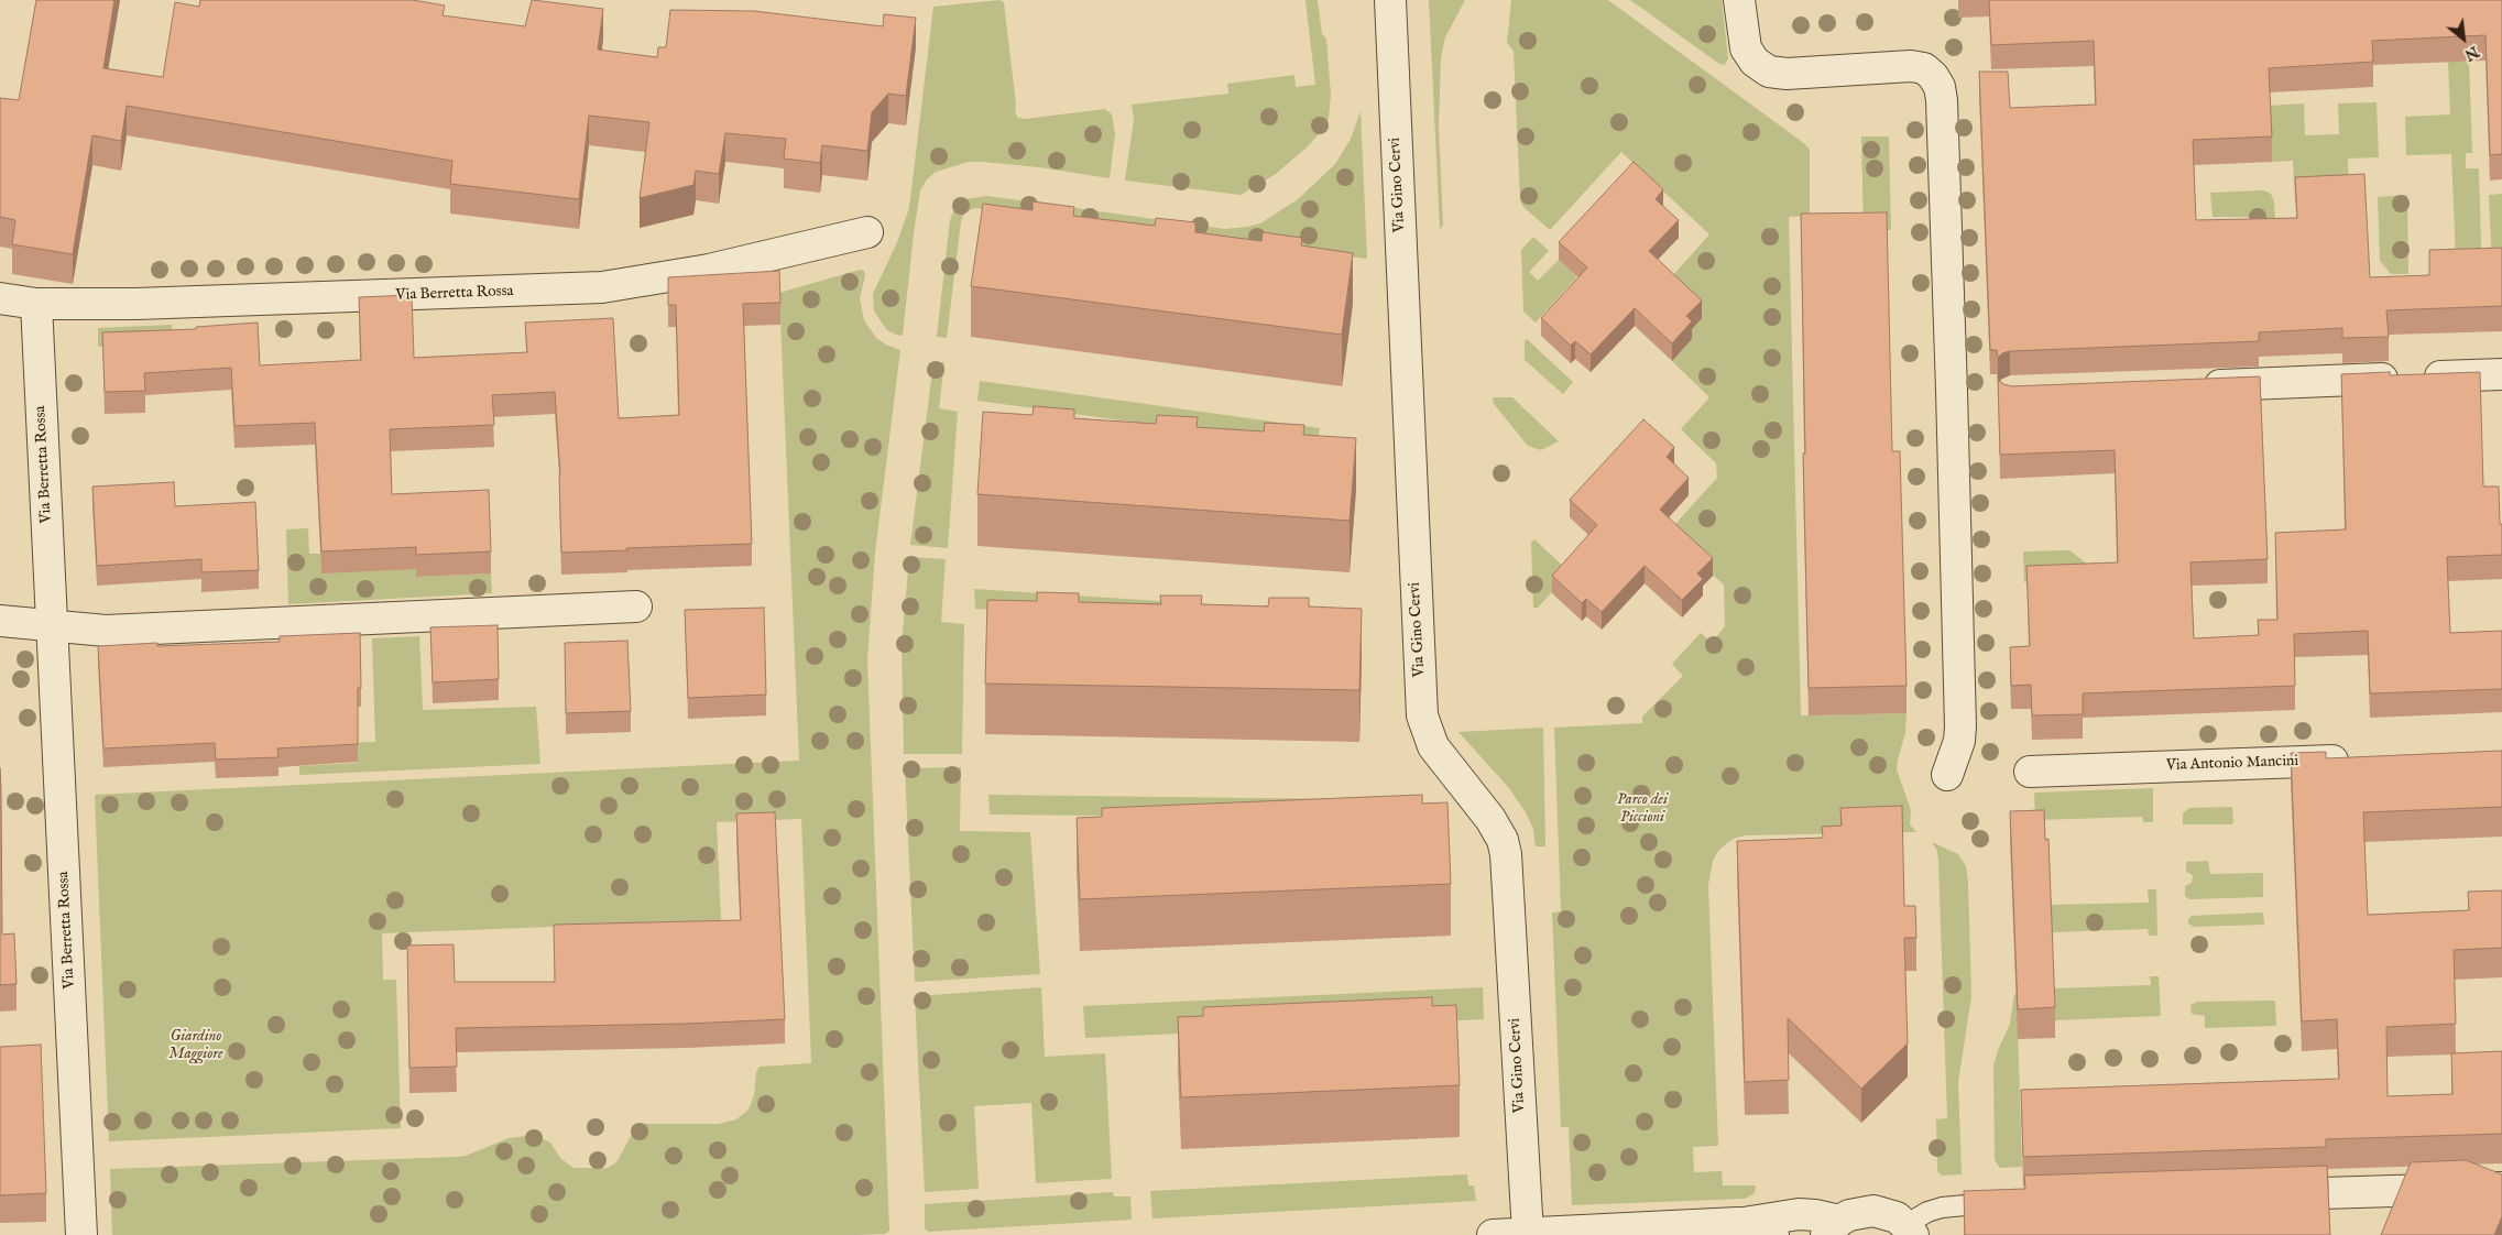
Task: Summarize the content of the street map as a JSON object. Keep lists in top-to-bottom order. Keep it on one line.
{"streets":{"street":["Via Gino Cervi","Via Berretta Rossa","Via Antonio Mancini"]},"parks":["Parco dei Piccioni","Giardino Maggiore"],"north":"bottom right"}
